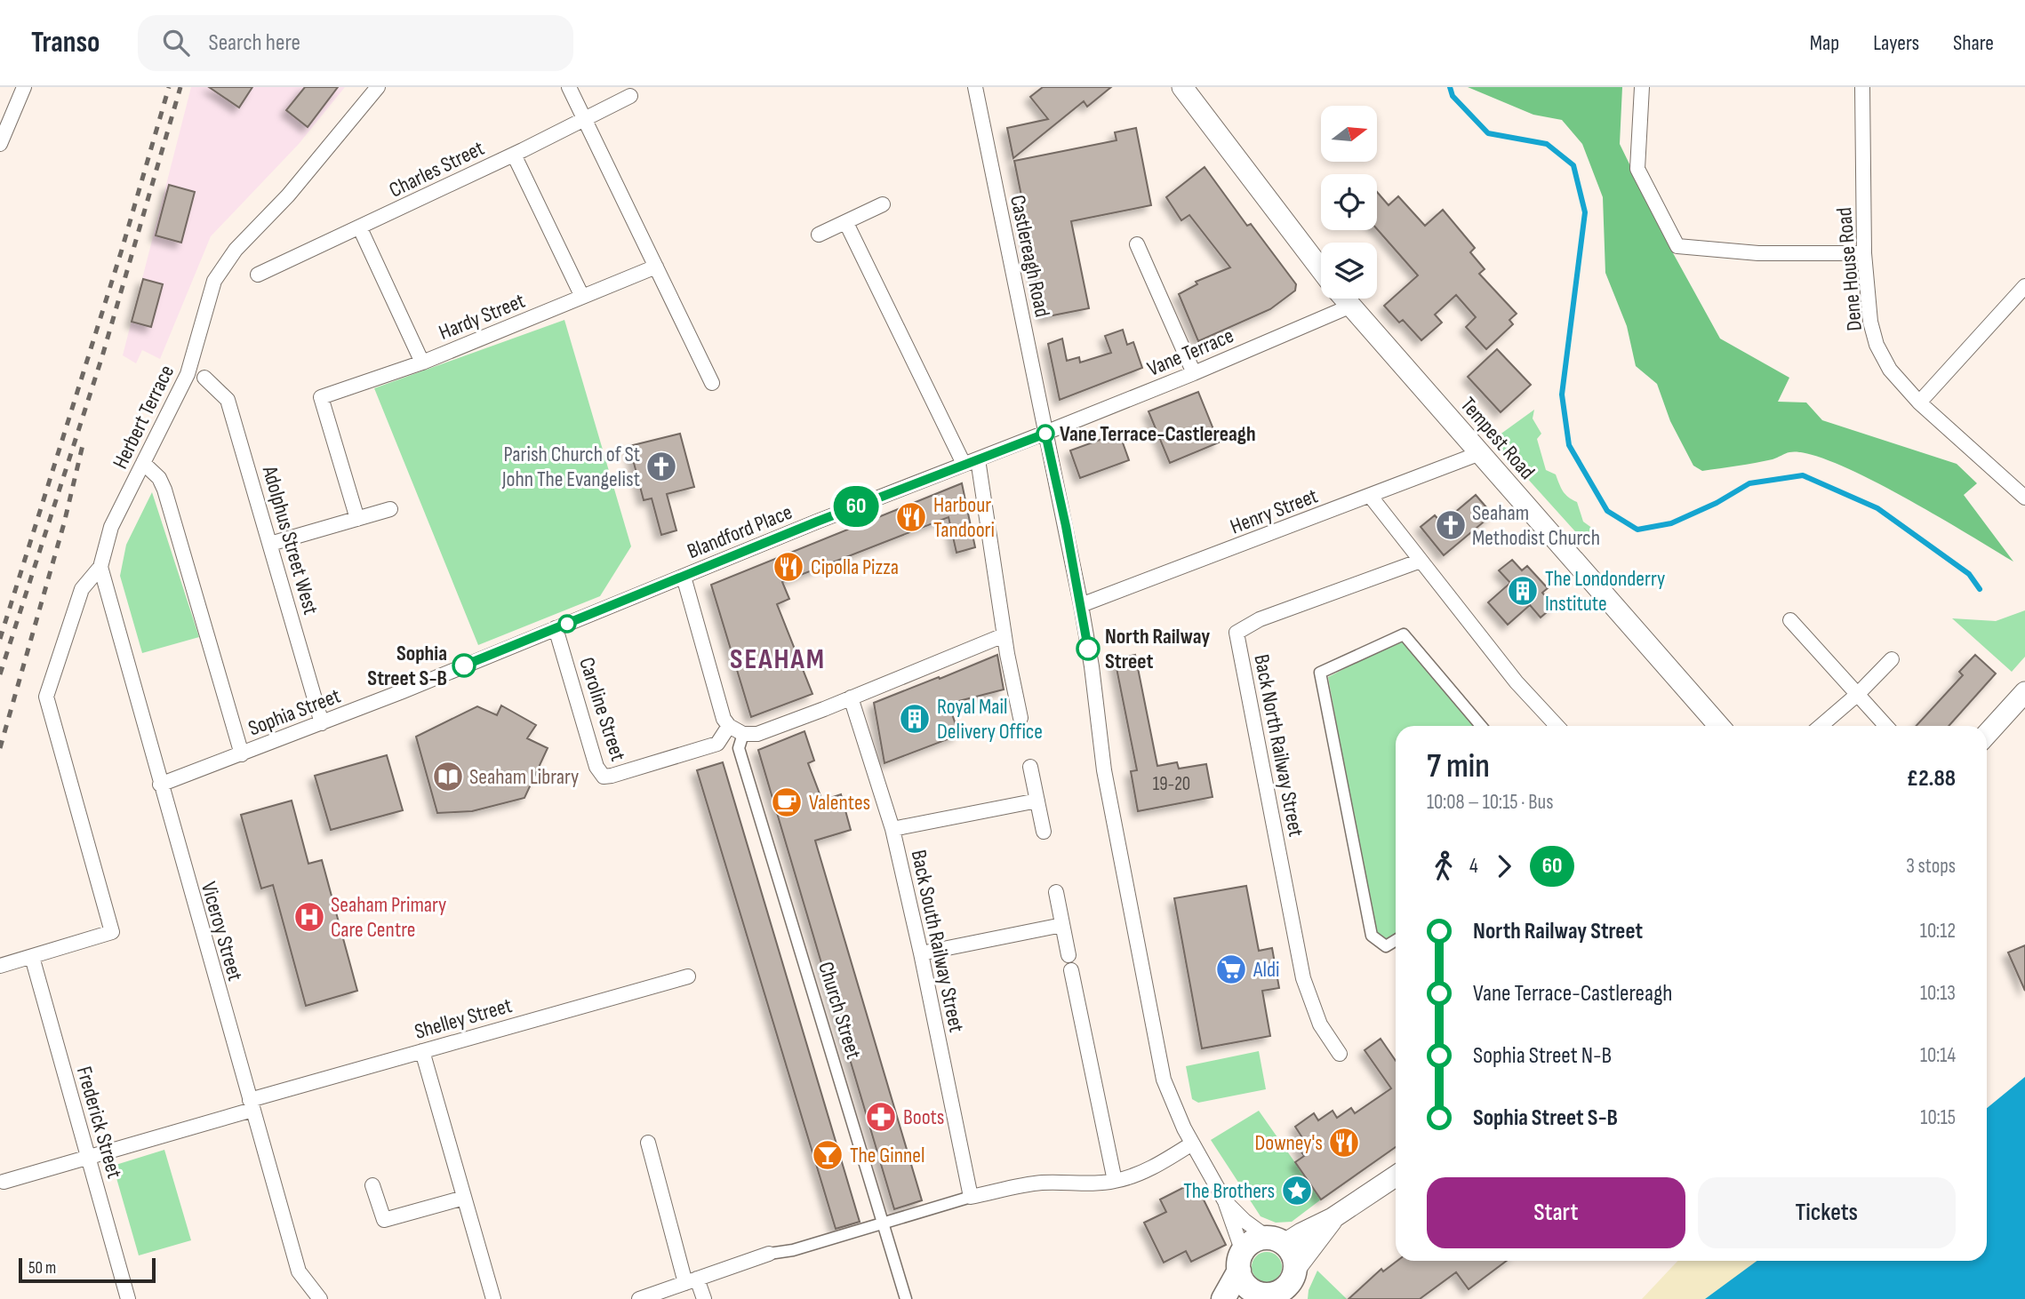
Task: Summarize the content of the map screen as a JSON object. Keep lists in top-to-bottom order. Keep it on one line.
{"streets":{"main road":["Tempest Road"],"street":["Charles Street","Castlereagh Road","Dene House Road","Hardy Street","Vane Terrace","Herbert Terrace","Henry Street","Blandford Place","Adolphus Street West","Caroline Street","Sophia Street","Back North Railway Street","Viceroy Street","Back South Railway Street","Church Street","Shelley Street","Frederick Street"]},"crossings":[["Castlereagh Road","Vane Terrace"],["Vane Terrace","Tempest Road"],["Vane Terrace","Blandford Place"],["Herbert Terrace","Viceroy Street"],["Tempest Road","Henry Street"],["Blandford Place","Sophia Street"],["Adolphus Street West","Sophia Street"],["Caroline Street","Sophia Street"],["Sophia Street","Viceroy Street"],["Viceroy Street","Shelley Street"],["Shelley Street","Frederick Street"]],"districts":["SEAHAM"],"places":{"other":["Vane Terrace-Castlereagh","North Railway Street","Sophia Street S-B"],"church":["Parish Church of St John The Evangelist","Seaham Methodist Church"],"restaurant":["Harbour Tandoori","Cipolla Pizza","Downey's"],"building":["The Londonderry Institute","Royal Mail Delivery Office"],"library":["Seaham Library"],"cafe":["Valentes"],"hospital":["Seaham Primary Care Centre"],"supermarket":["Aldi"],"pharmacy":["Boots"],"bar":["The Ginnel"],"place":["The Brothers"]},"lines":["bus line 60"],"house_numbers":["19-20"],"scale_bar":"50 m","north":"right","page":{"header":"Transo","search":"Search here","nav":["Map","Layers","Share"],"on_map":"60","heading":["7 min","10:08 – 10:15 · Bus","£2.88"],"legs":["4","60","3 stops"],"list":[{"name":"North Railway Street","value":"10:12"},{"name":"Vane Terrace-Castlereagh","value":"10:13"},{"name":"Sophia Street N-B","value":"10:14"},{"name":"Sophia Street S-B","value":"10:15"}],"buttons":["Start","Tickets"],"scale":"50 m"}}
